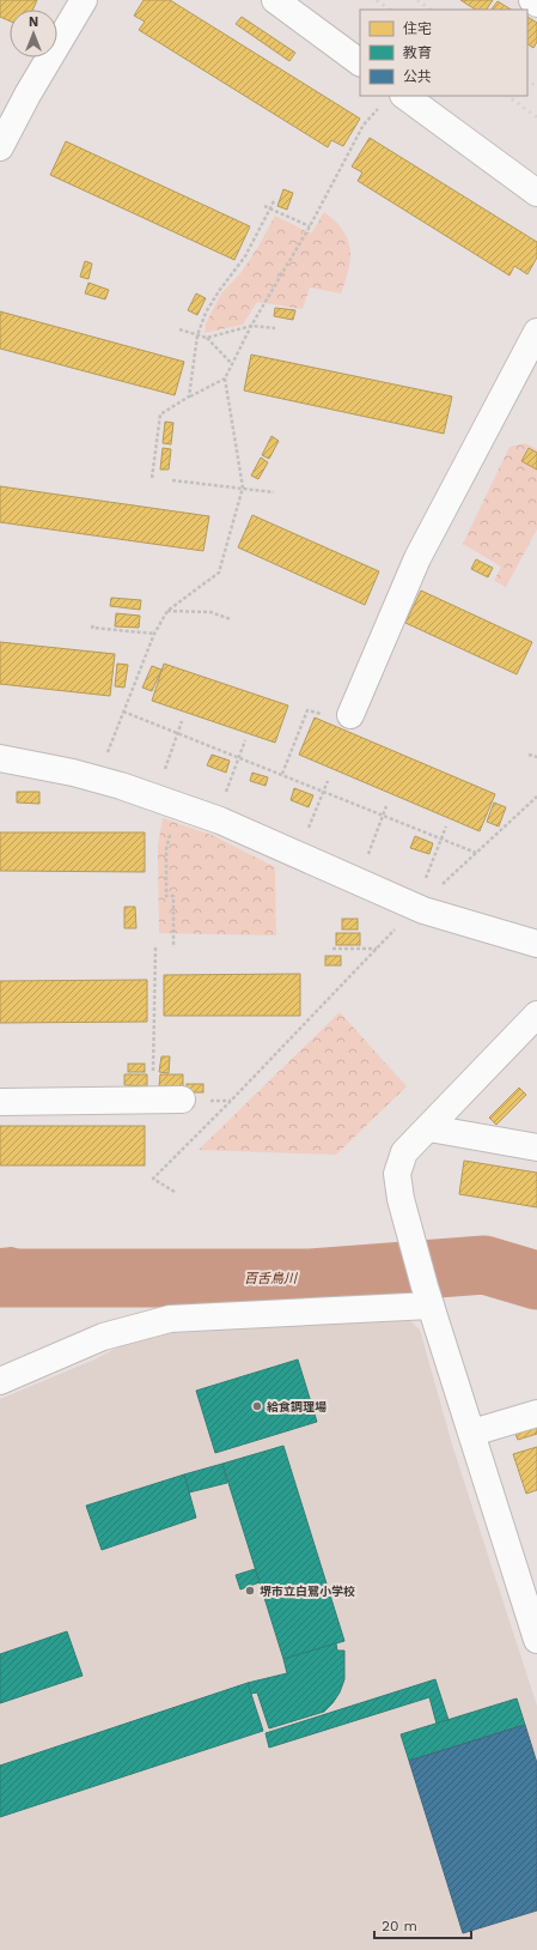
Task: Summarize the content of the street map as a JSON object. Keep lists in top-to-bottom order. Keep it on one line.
{"water":["百舌鳥川"],"places":["給食調理場","堺市立白鷺小学校"],"legend":["住宅","教育","公共"],"scale_bar":"20 m","north":"top"}
